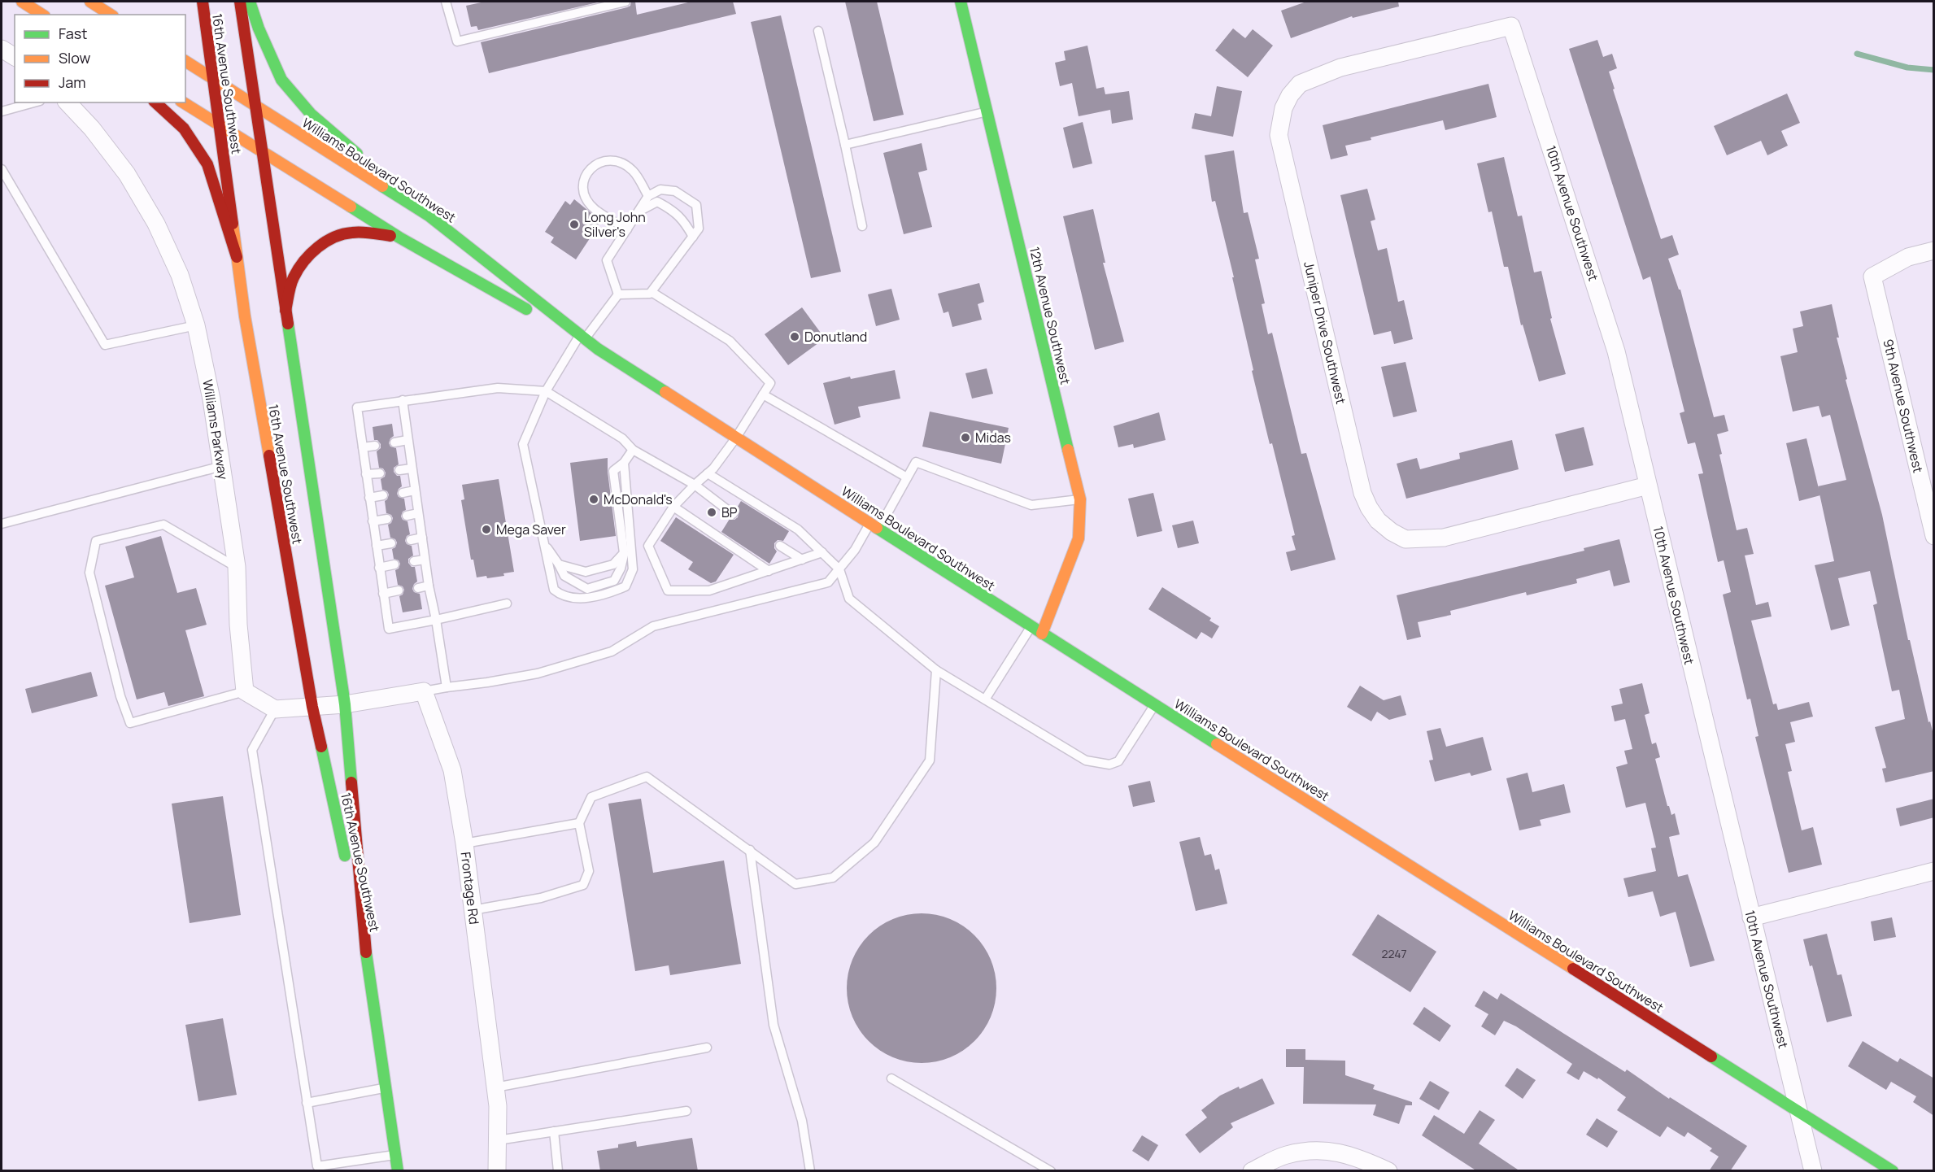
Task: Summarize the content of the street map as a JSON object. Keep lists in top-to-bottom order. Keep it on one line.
{"streets":{"main road":["16th Avenue Southwest","Williams Boulevard Southwest","12th Avenue Southwest"],"street":["10th Avenue Southwest","Juniper Drive Southwest","9th Avenue Southwest","Williams Parkway","Frontage Rd"]},"crossings":[["16th Avenue Southwest","Williams Boulevard Southwest"],["Williams Boulevard Southwest","10th Avenue Southwest"],["Williams Boulevard Southwest","12th Avenue Southwest"],["10th Avenue Southwest","Juniper Drive Southwest"]],"places":["Long John Silver's","Donutland","Midas","McDonald's","BP","Mega Saver"],"house_numbers":["2247"],"legend":["Fast","Slow","Jam"]}
